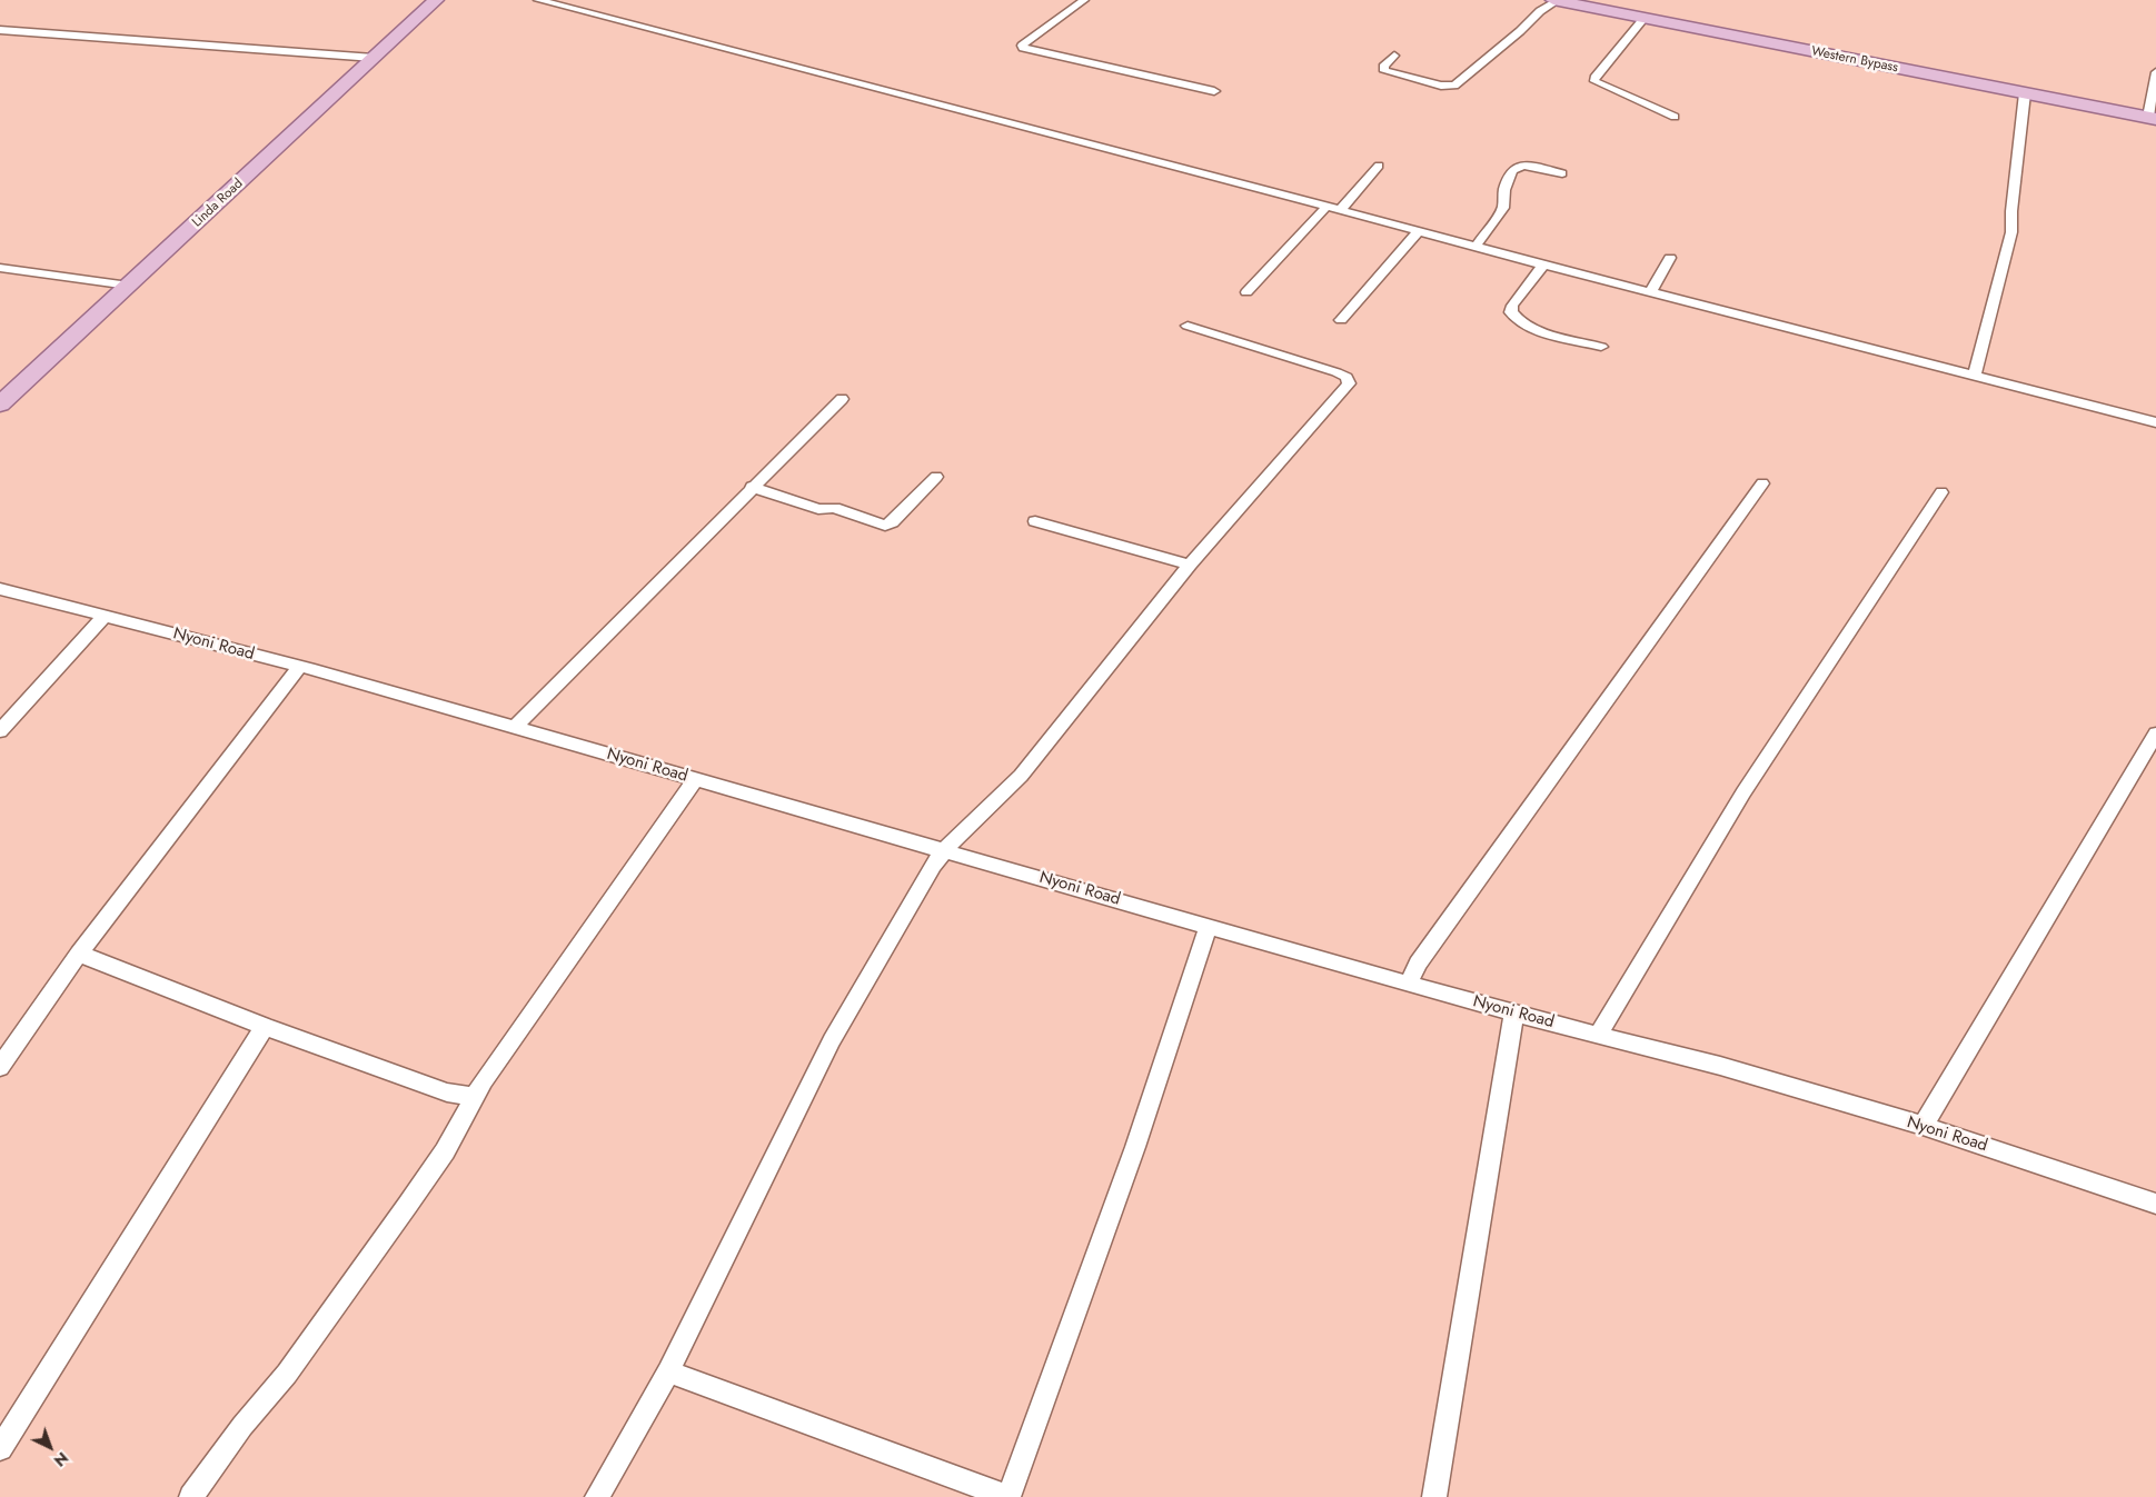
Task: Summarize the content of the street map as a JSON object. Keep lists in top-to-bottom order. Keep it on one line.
{"streets":{"main road":["Western Bypass","Linda Road"],"street":["Nyoni Road"]},"north":"bottom right"}
